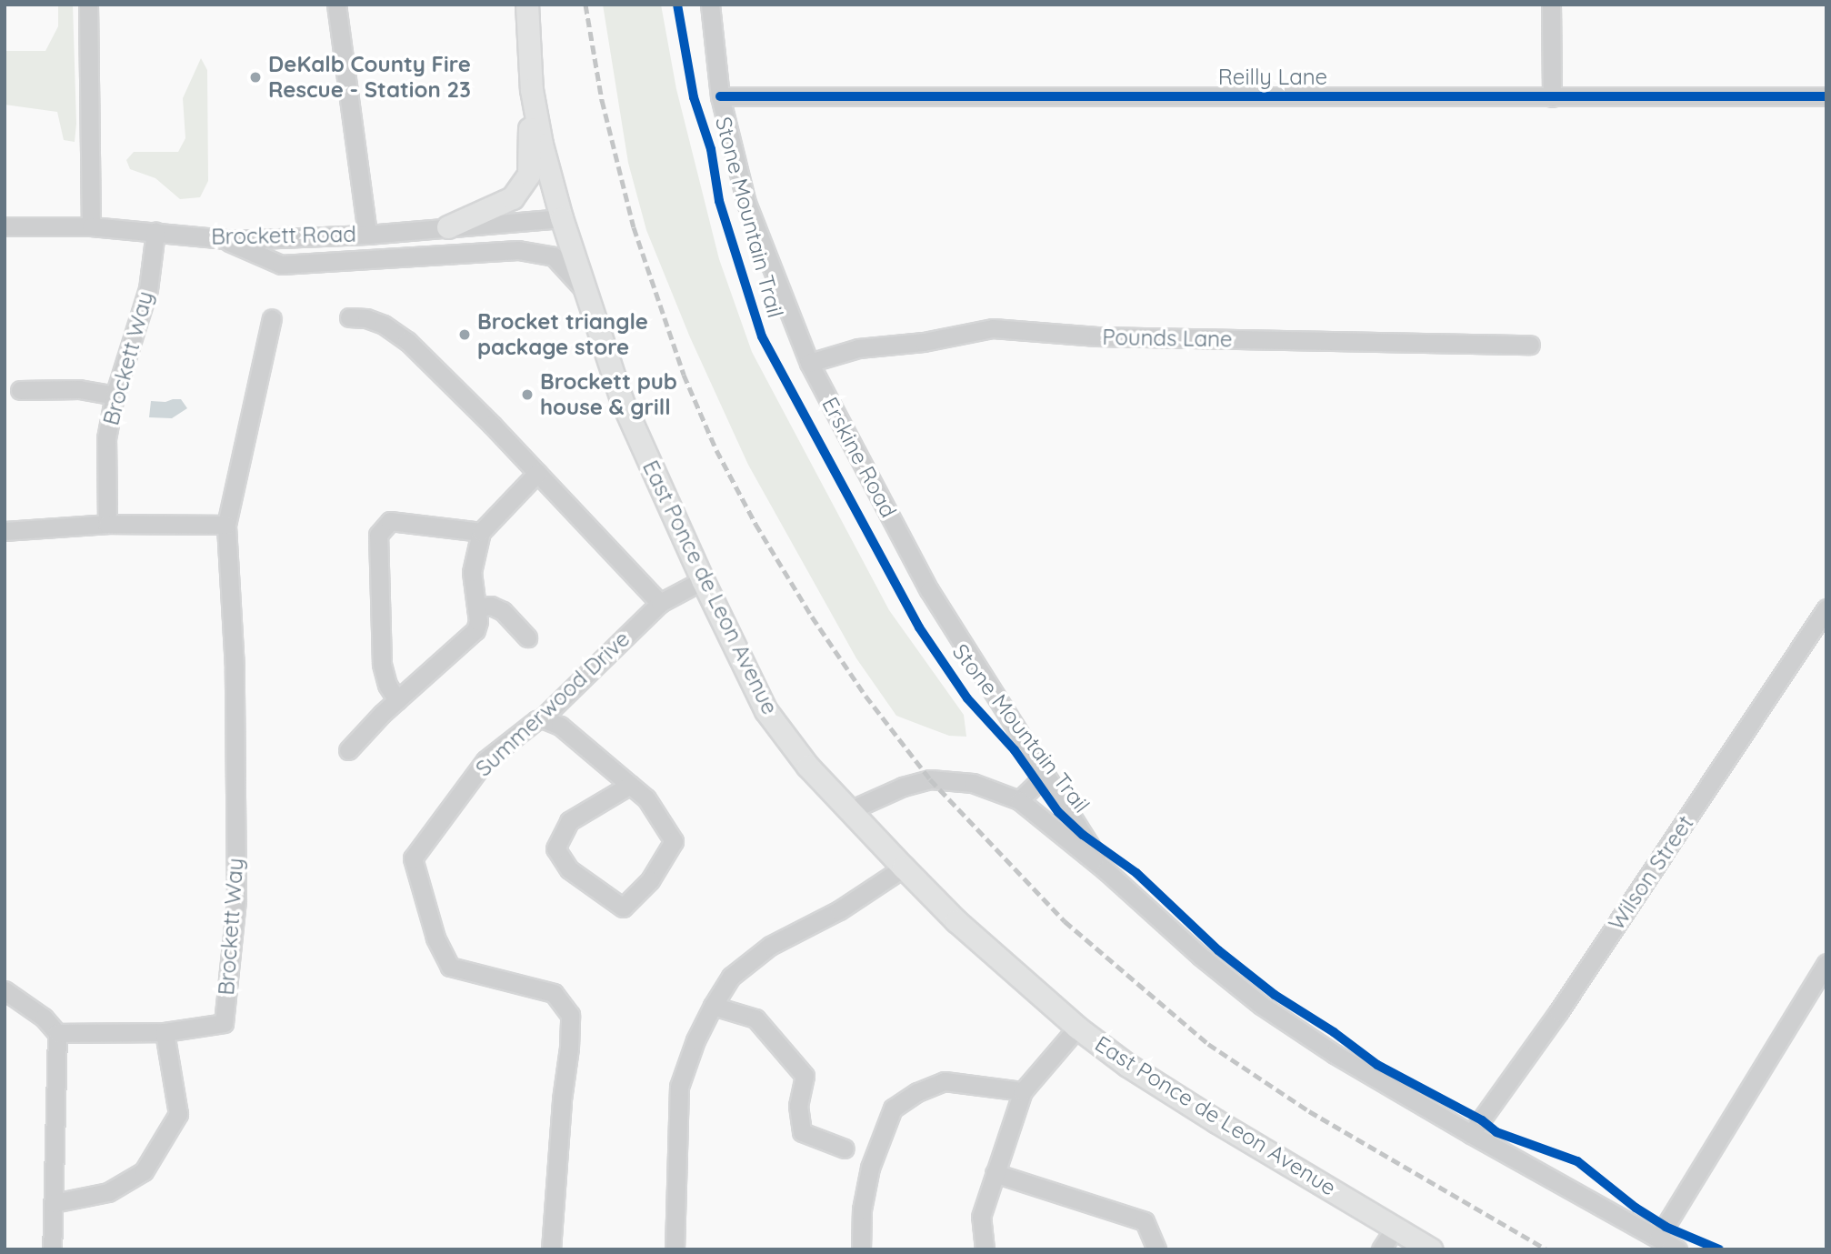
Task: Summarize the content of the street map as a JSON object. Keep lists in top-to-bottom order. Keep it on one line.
{"streets":{"main road":["East Ponce de Leon Avenue"],"street":["Reilly Lane","Brockett Road","Pounds Lane","Brockett Way","Erskine Road","Summerwood Drive","Wilson Street"],"cycle path":["Stone Mountain Trail"]},"crossings":[["Reilly Lane","Erskine Road"],["Brockett Road","Brockett Way"],["Brockett Road","East Ponce de Leon Avenue"],["Pounds Lane","Erskine Road"],["East Ponce de Leon Avenue","Summerwood Drive"]],"places":["DeKalb County Fire Rescue - Station 23","Brocket triangle package store","Brockett pub house & grill"]}
